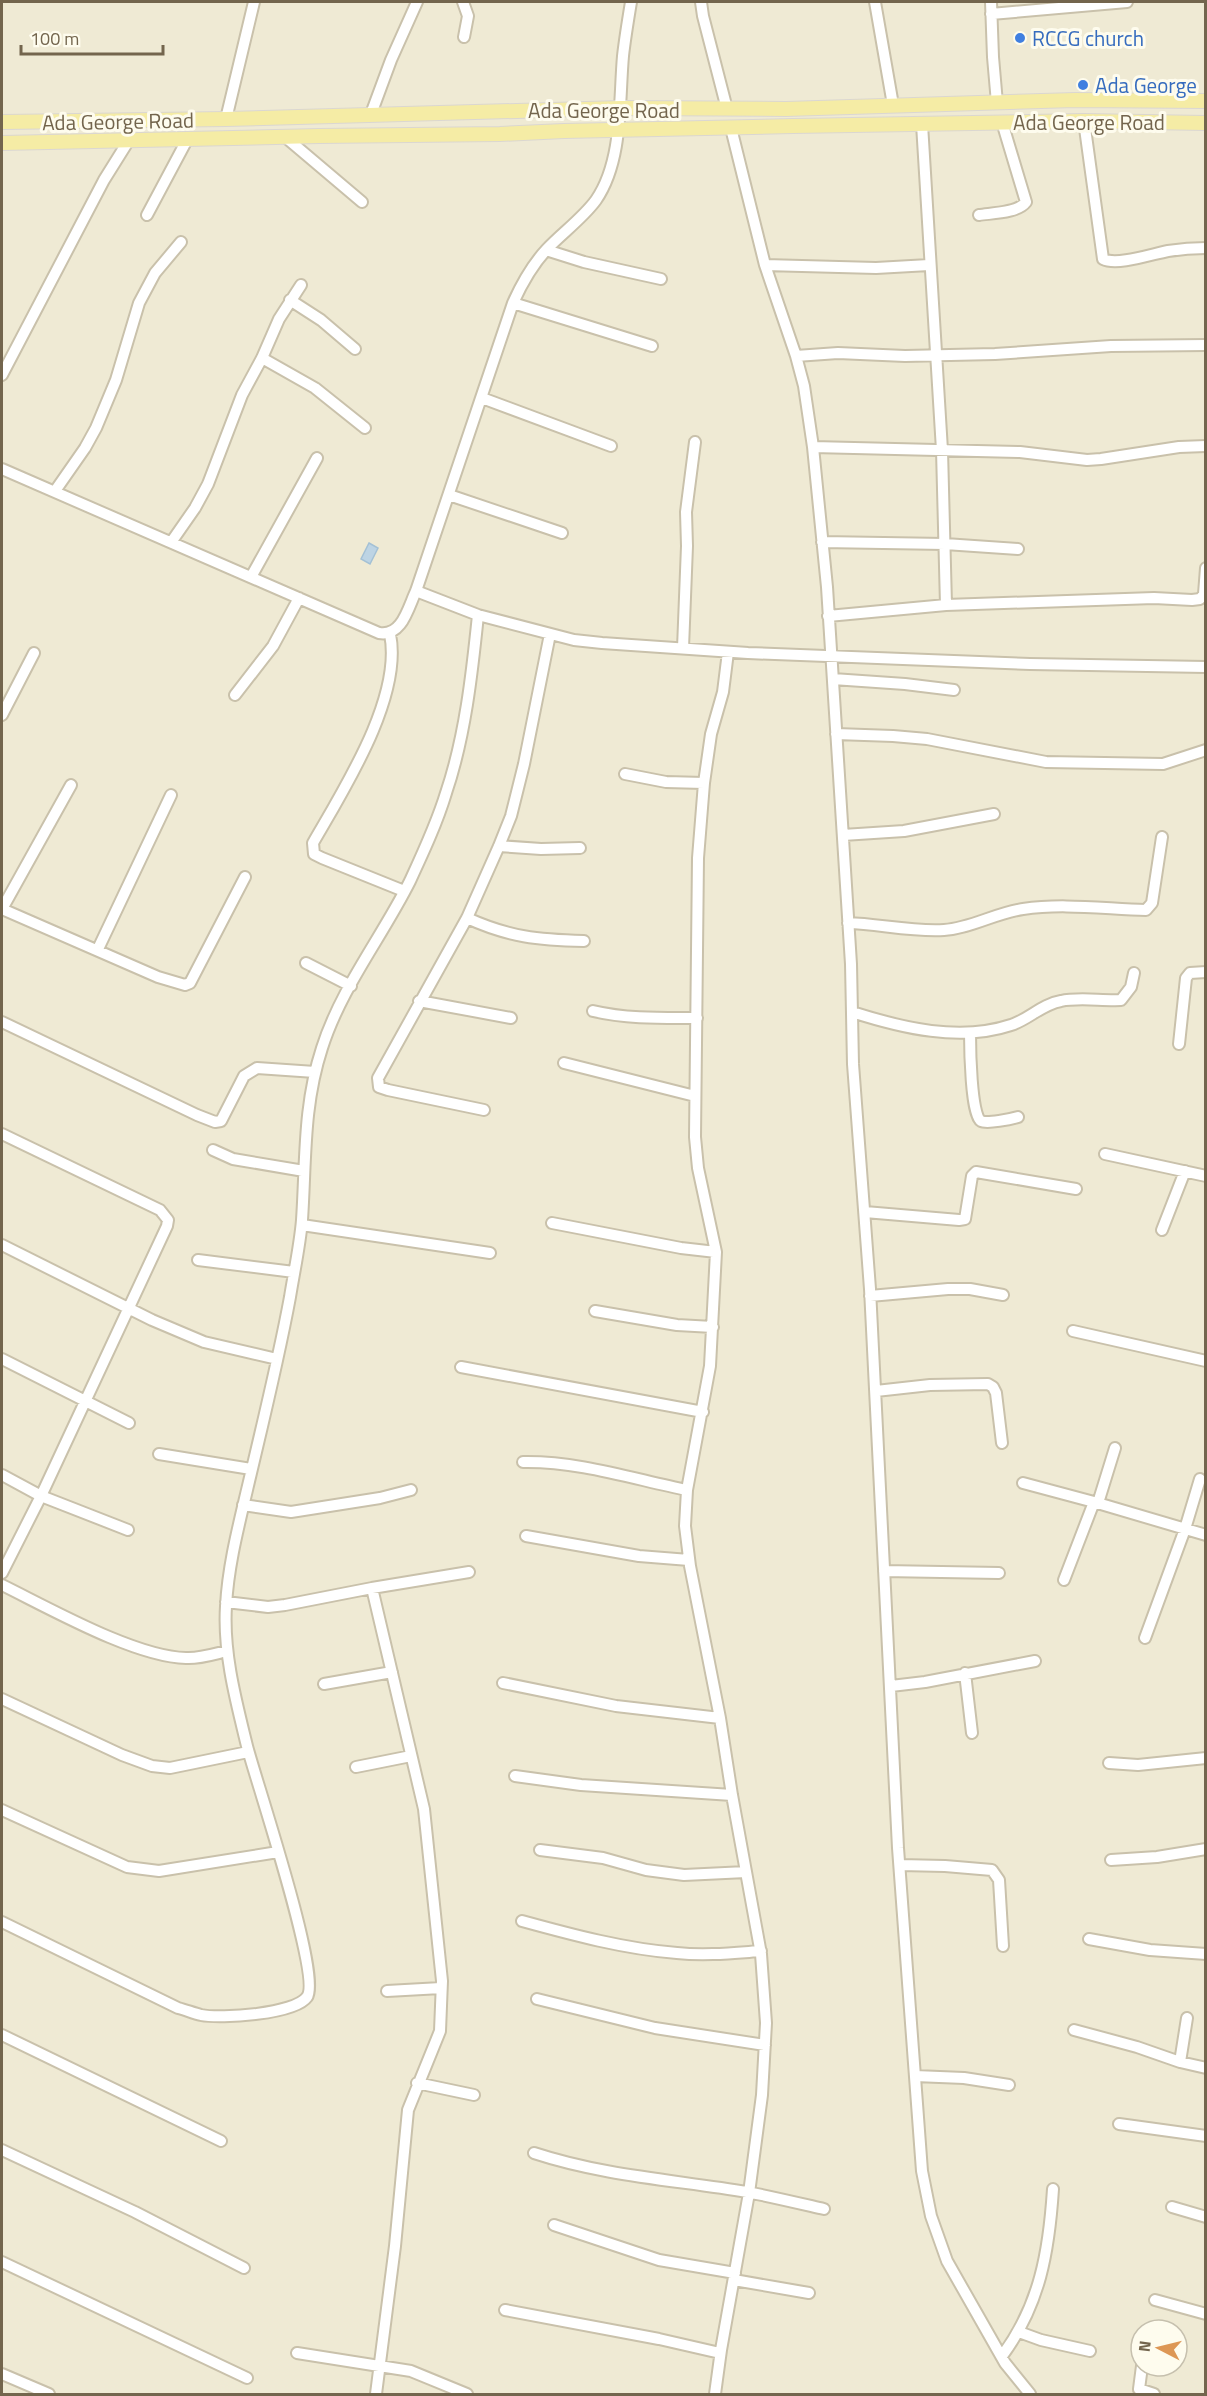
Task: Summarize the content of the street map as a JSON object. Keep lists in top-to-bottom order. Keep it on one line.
{"streets":{"main road":["Ada George Road"]},"places":["RCCG church","Ada George"],"scale_bar":"100 m","north":"left"}
